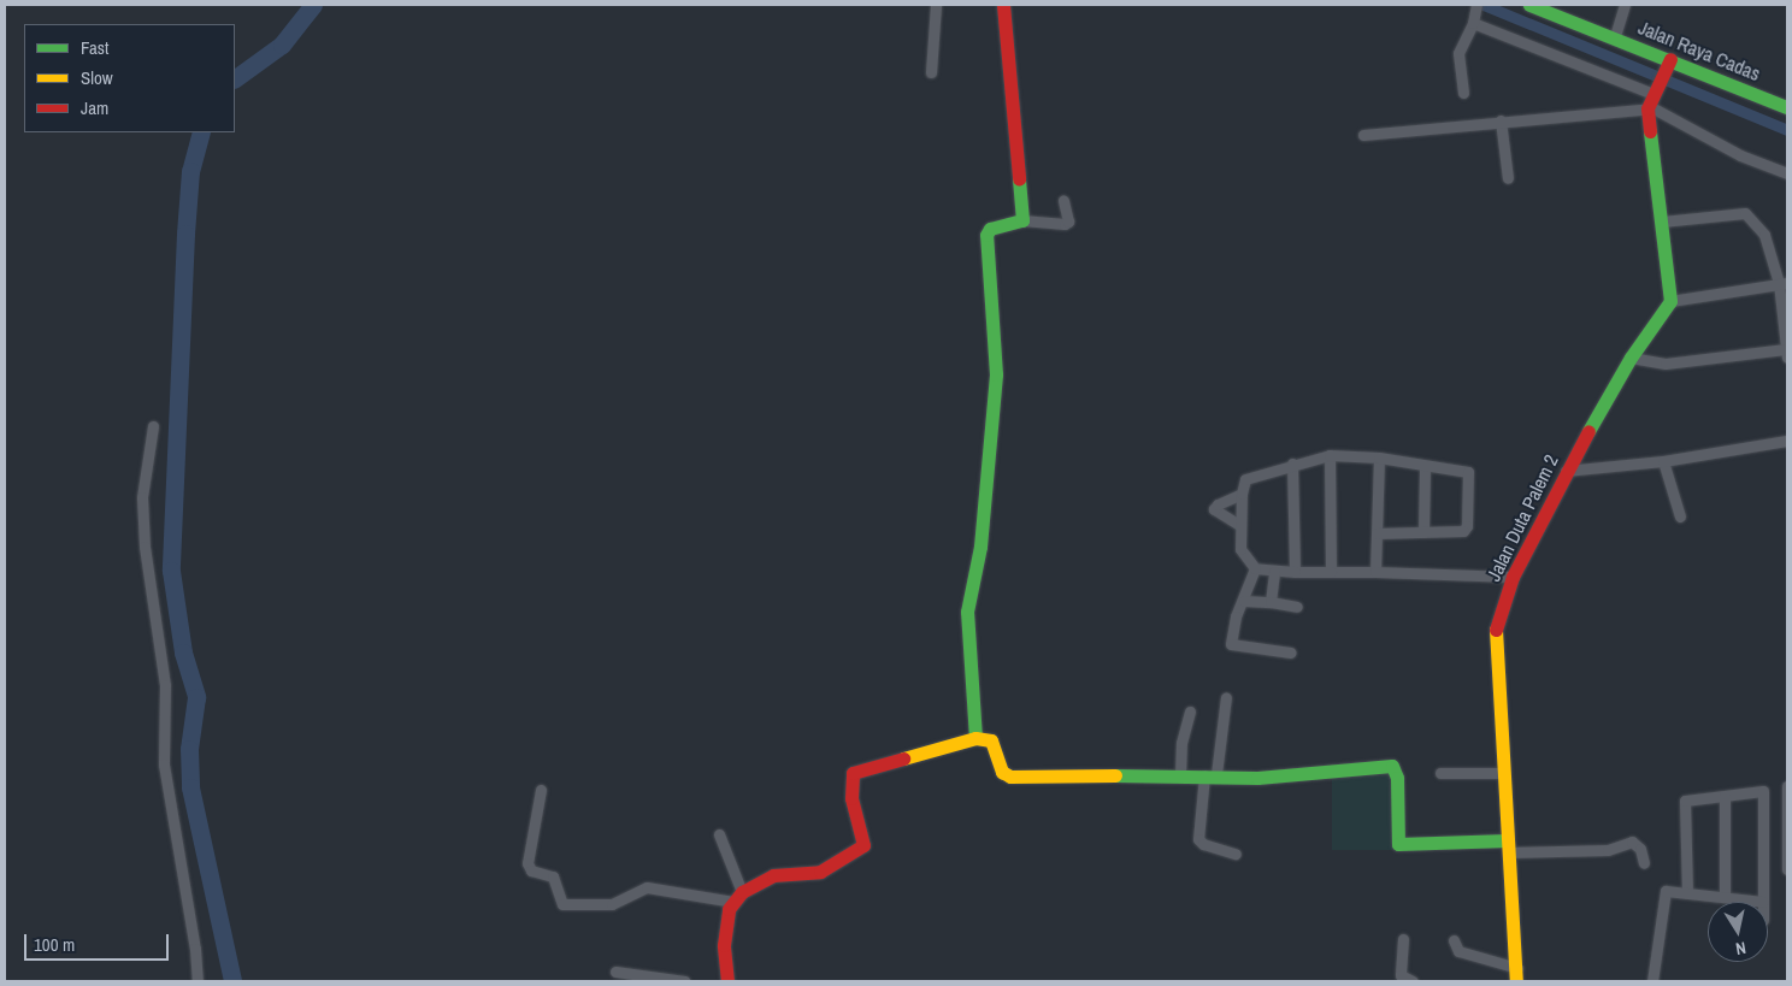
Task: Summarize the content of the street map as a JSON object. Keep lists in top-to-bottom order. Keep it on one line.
{"streets":{"street":["Jalan Raya Cadas","Jalan Duta Palem 2"]},"legend":["Fast","Slow","Jam"],"scale_bar":"100 m","north":"bottom"}
